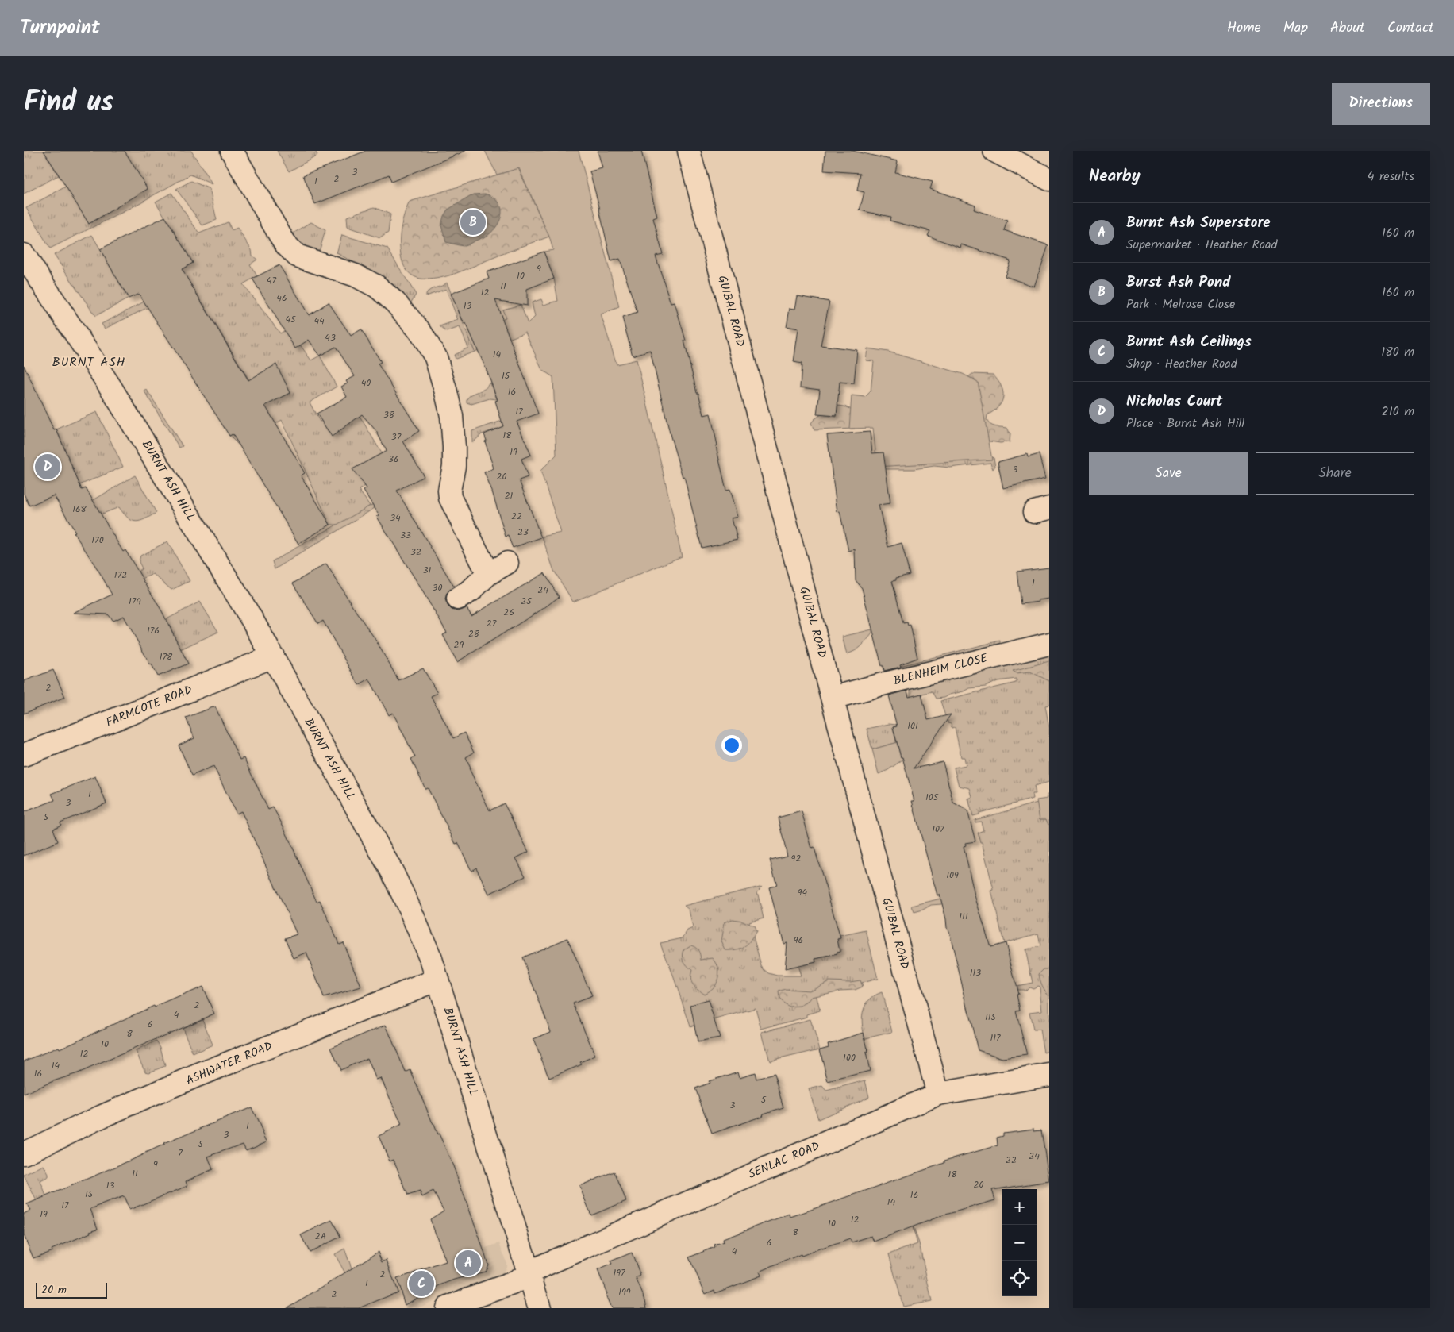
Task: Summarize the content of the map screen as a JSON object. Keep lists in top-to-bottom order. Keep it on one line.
{"streets":{"street":["GUIBAL ROAD","BURNT ASH HILL","BLENHEIM CLOSE","FARMCOTE ROAD","ASHWATER ROAD","SENLAC ROAD"]},"crossings":[["GUIBAL ROAD","BLENHEIM CLOSE"],["GUIBAL ROAD","SENLAC ROAD"],["BURNT ASH HILL","FARMCOTE ROAD"],["BURNT ASH HILL","ASHWATER ROAD"],["BURNT ASH HILL","SENLAC ROAD"]],"districts":["BURNT ASH"],"house_numbers":["3","2","1","9","10","47","11","12","46","13","45","44","43","14","15","40","16","17","38","18","37","19","36","3","20","21","168","22","34","23","33","170","32","31","172","1","30","24","174","25","26","27","176","28","29","178","2","101","1","105","3","5","107","92","109","94","111","96","113","2","4","115","6","8","117","10","12","100","14","16","5","3","1","3","5","7","24","22","9","11","18","20","13","15","16","14","17","19","12","10","8","2A","6","4","197","2","1","199","2"],"scale_bar":"20 m","page":{"header":"Turnpoint","nav":["Home","Map","About","Contact"],"title":"Find us","buttons":["Directions",["Save","Share"]],"heading":["Nearby","4 results"],"list":[{"mark":"A","name":"Burnt Ash Superstore","note":"Supermarket · Heather Road","value":"160 m"},{"mark":"B","name":"Burst Ash Pond","note":"Park · Melrose Close","value":"160 m"},{"mark":"C","name":"Burnt Ash Ceilings","note":"Shop · Heather Road","value":"180 m"},{"mark":"D","name":"Nicholas Court","note":"Place · Burnt Ash Hill","value":"210 m"}],"pins":["B","D","A","C"],"map_buttons":["+","−"],"scale":"20 m"}}
